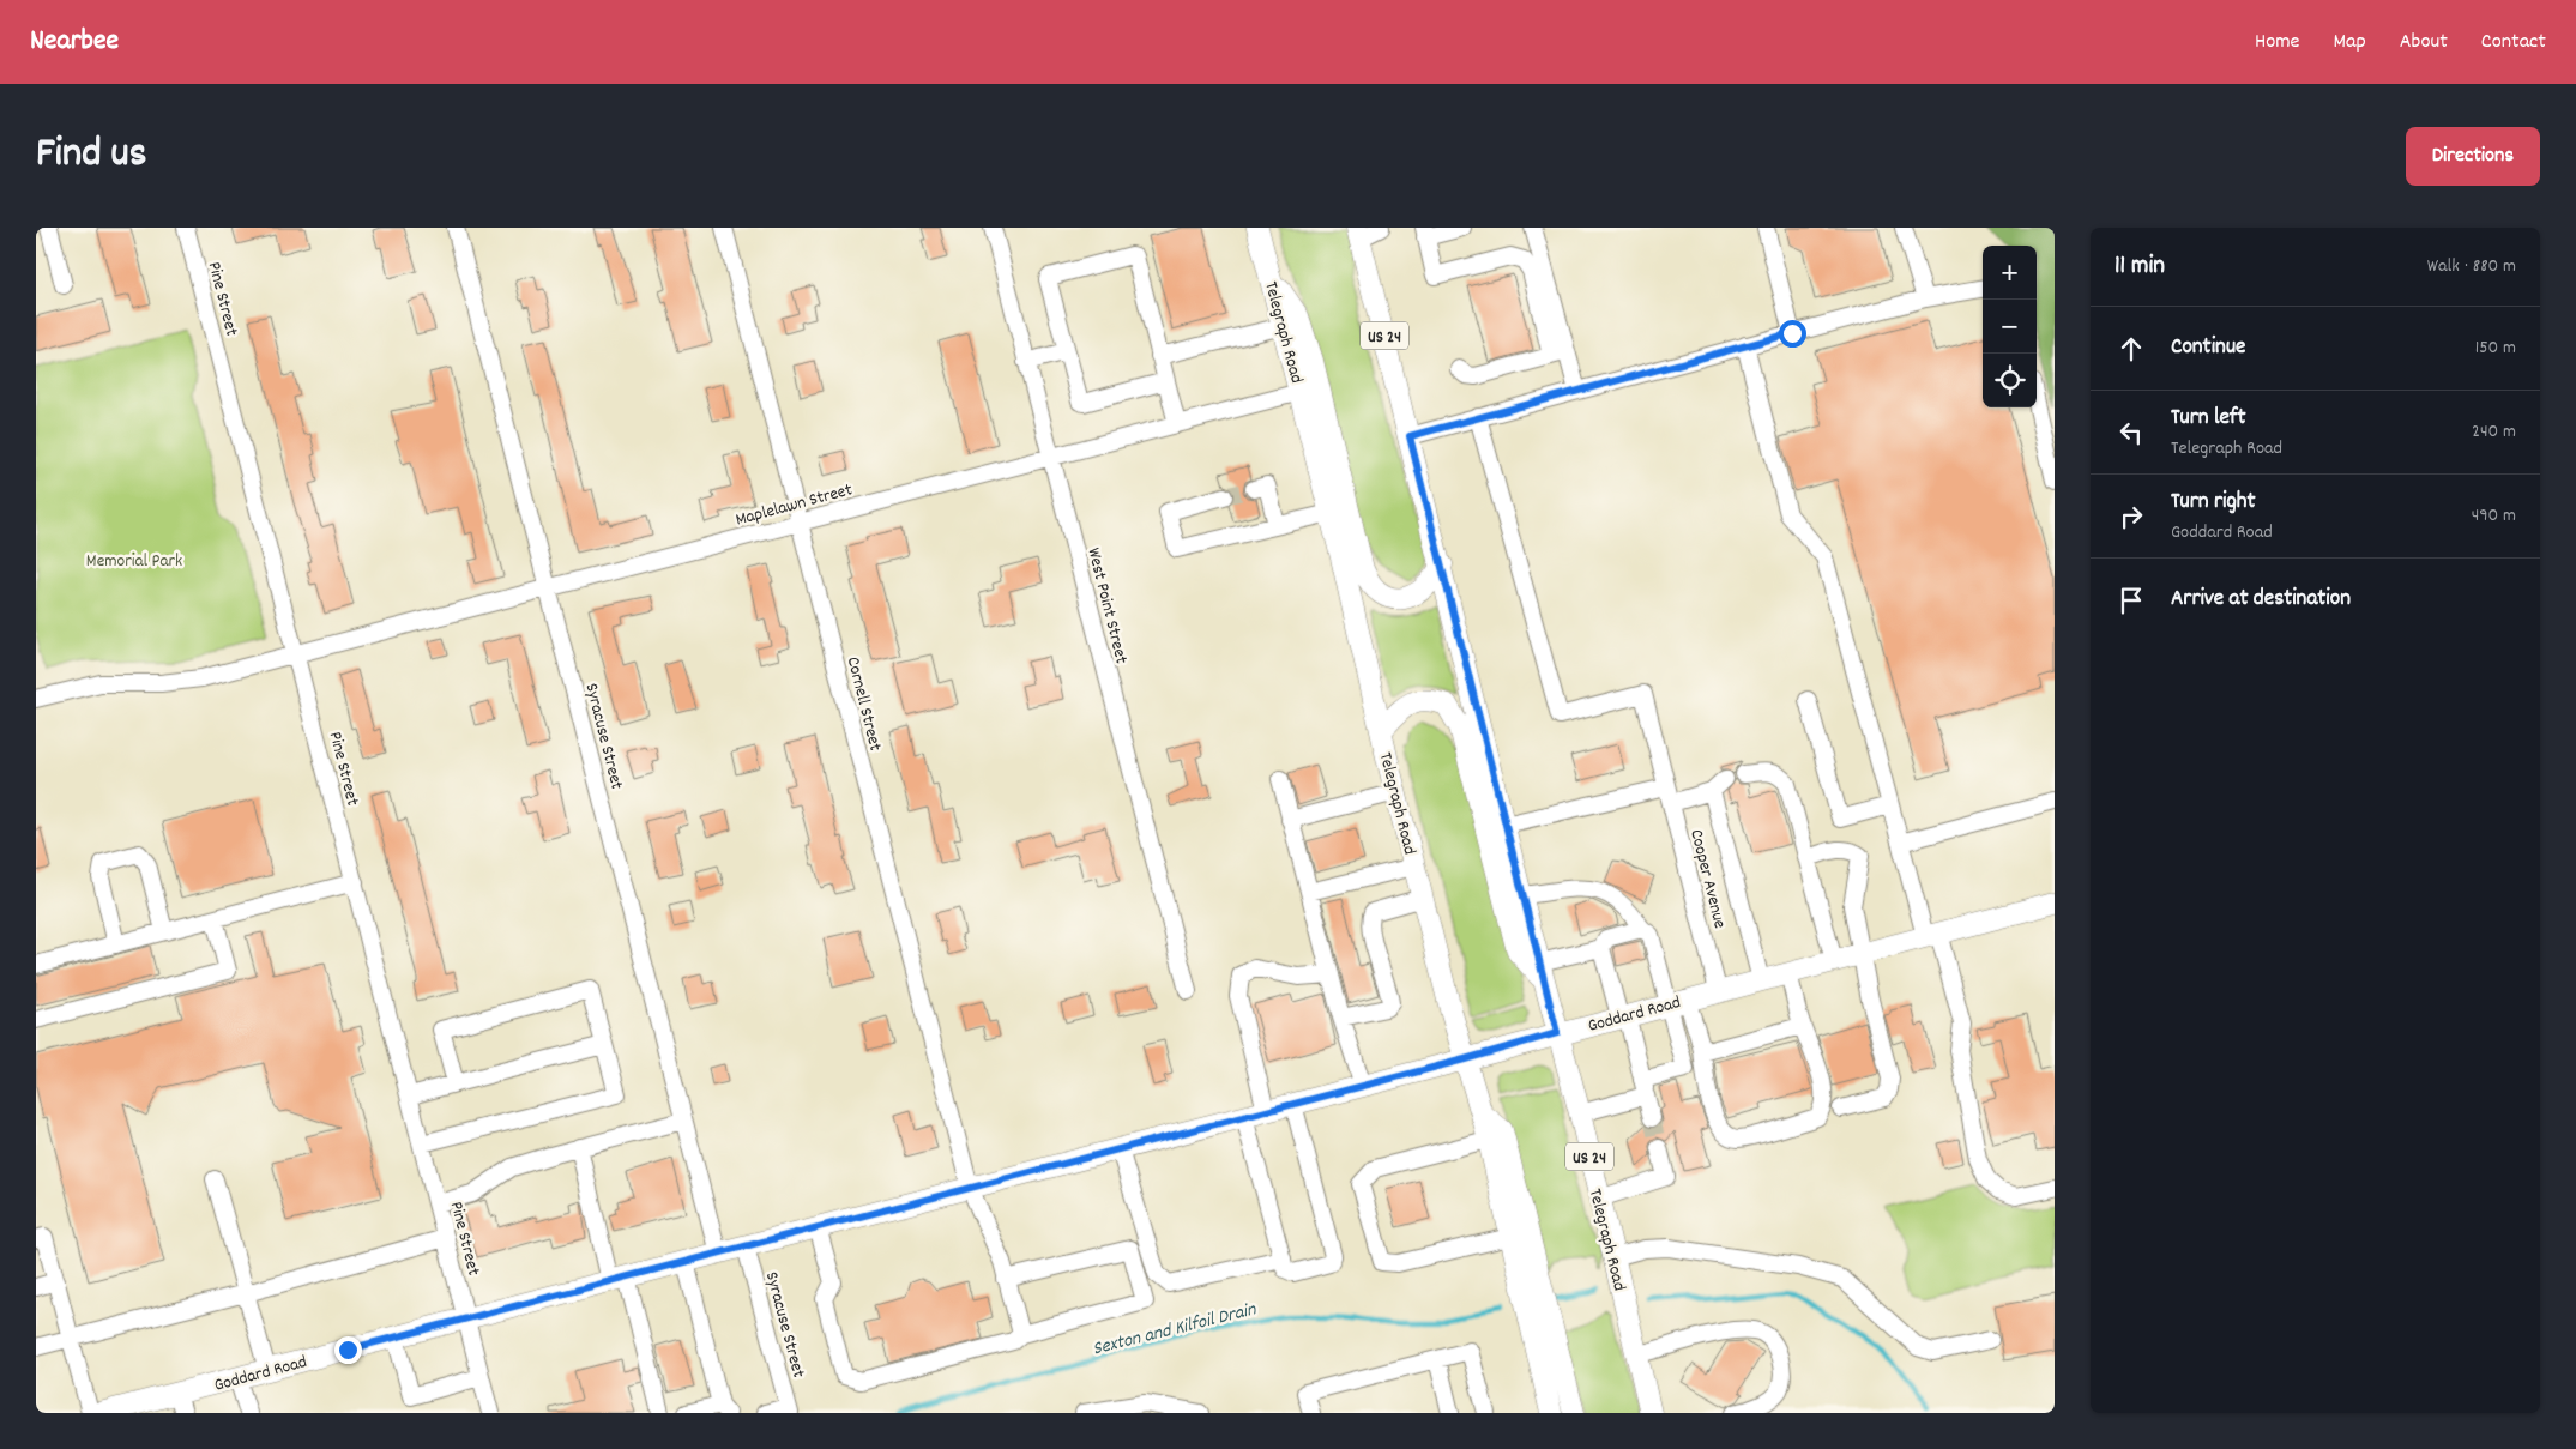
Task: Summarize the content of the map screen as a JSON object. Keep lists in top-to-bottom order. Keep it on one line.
{"streets":{"main road":["Telegraph Road","US 24","Goddard Road"],"street":["Pine Street","Maplelawn Street","West Point Street","Cornell Street","Syracuse Street","Cooper Avenue"]},"crossings":[["Pine Street","Maplelawn Street"],["Pine Street","Goddard Road"],["Telegraph Road","Maplelawn Street"],["Telegraph Road","Goddard Road"],["Maplelawn Street","West Point Street"],["Maplelawn Street","Cornell Street"],["Maplelawn Street","Syracuse Street"],["Cornell Street","Goddard Road"],["Syracuse Street","Goddard Road"],["Cooper Avenue","Goddard Road"]],"water":["Sexton and Kilfoil Drain"],"parks":["Memorial Park"],"page":{"header":"Nearbee","nav":["Home","Map","About","Contact"],"title":"Find us","buttons":"Directions","heading":["11 min","Walk · 880 m"],"map_buttons":["+","−"],"list":[["Continue","150 m"],["Turn left","Telegraph Road","240 m"],["Turn right","Goddard Road","490 m"],"Arrive at destination"]}}
